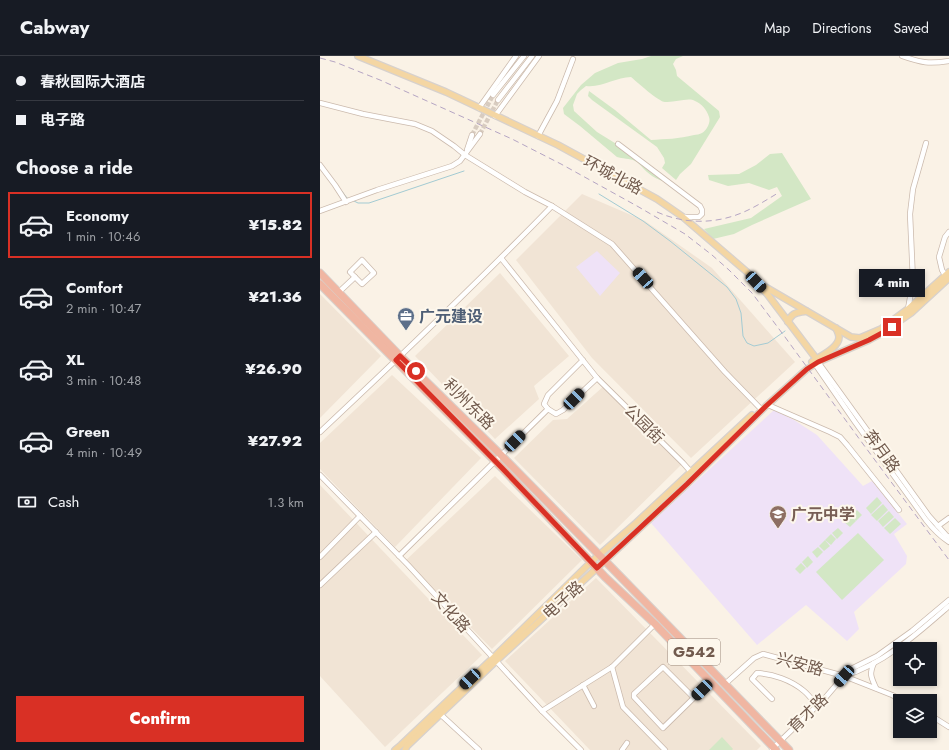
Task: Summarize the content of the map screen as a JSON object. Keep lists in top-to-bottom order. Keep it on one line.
{"streets":{"highway":["利州东路","G542"],"main road":["环城北路","电子路"],"street":["公园街","奔月路","文化路","兴安路","育才路"]},"crossings":[["环城北路","奔月路"],["环城北路","电子路"],["利州东路","电子路"],["利州东路","G542"],["公园街","电子路"],["奔月路","电子路"],["电子路","文化路"],["电子路","G542"],["G542","兴安路"],["G542","育才路"],["兴安路","育才路"]],"places":{"office":["广元建设"],"school or university":["广元中学"]},"page":{"header":"Cabway","nav":["Map","Directions","Saved"],"banner":["春秋国际大酒店","电子路"],"heading":"Choose a ride","list":[{"name":"Economy","note":"1 min · 10:46","value":"¥15.82"},{"name":"Comfort","note":"2 min · 10:47","value":"¥21.36"},{"name":"XL","note":"3 min · 10:48","value":"¥26.90"},{"name":"Green","note":"4 min · 10:49","value":"¥27.92"}],"bubble":"4 min","pay":["Cash","1.3 km"],"buttons":"Confirm"}}
